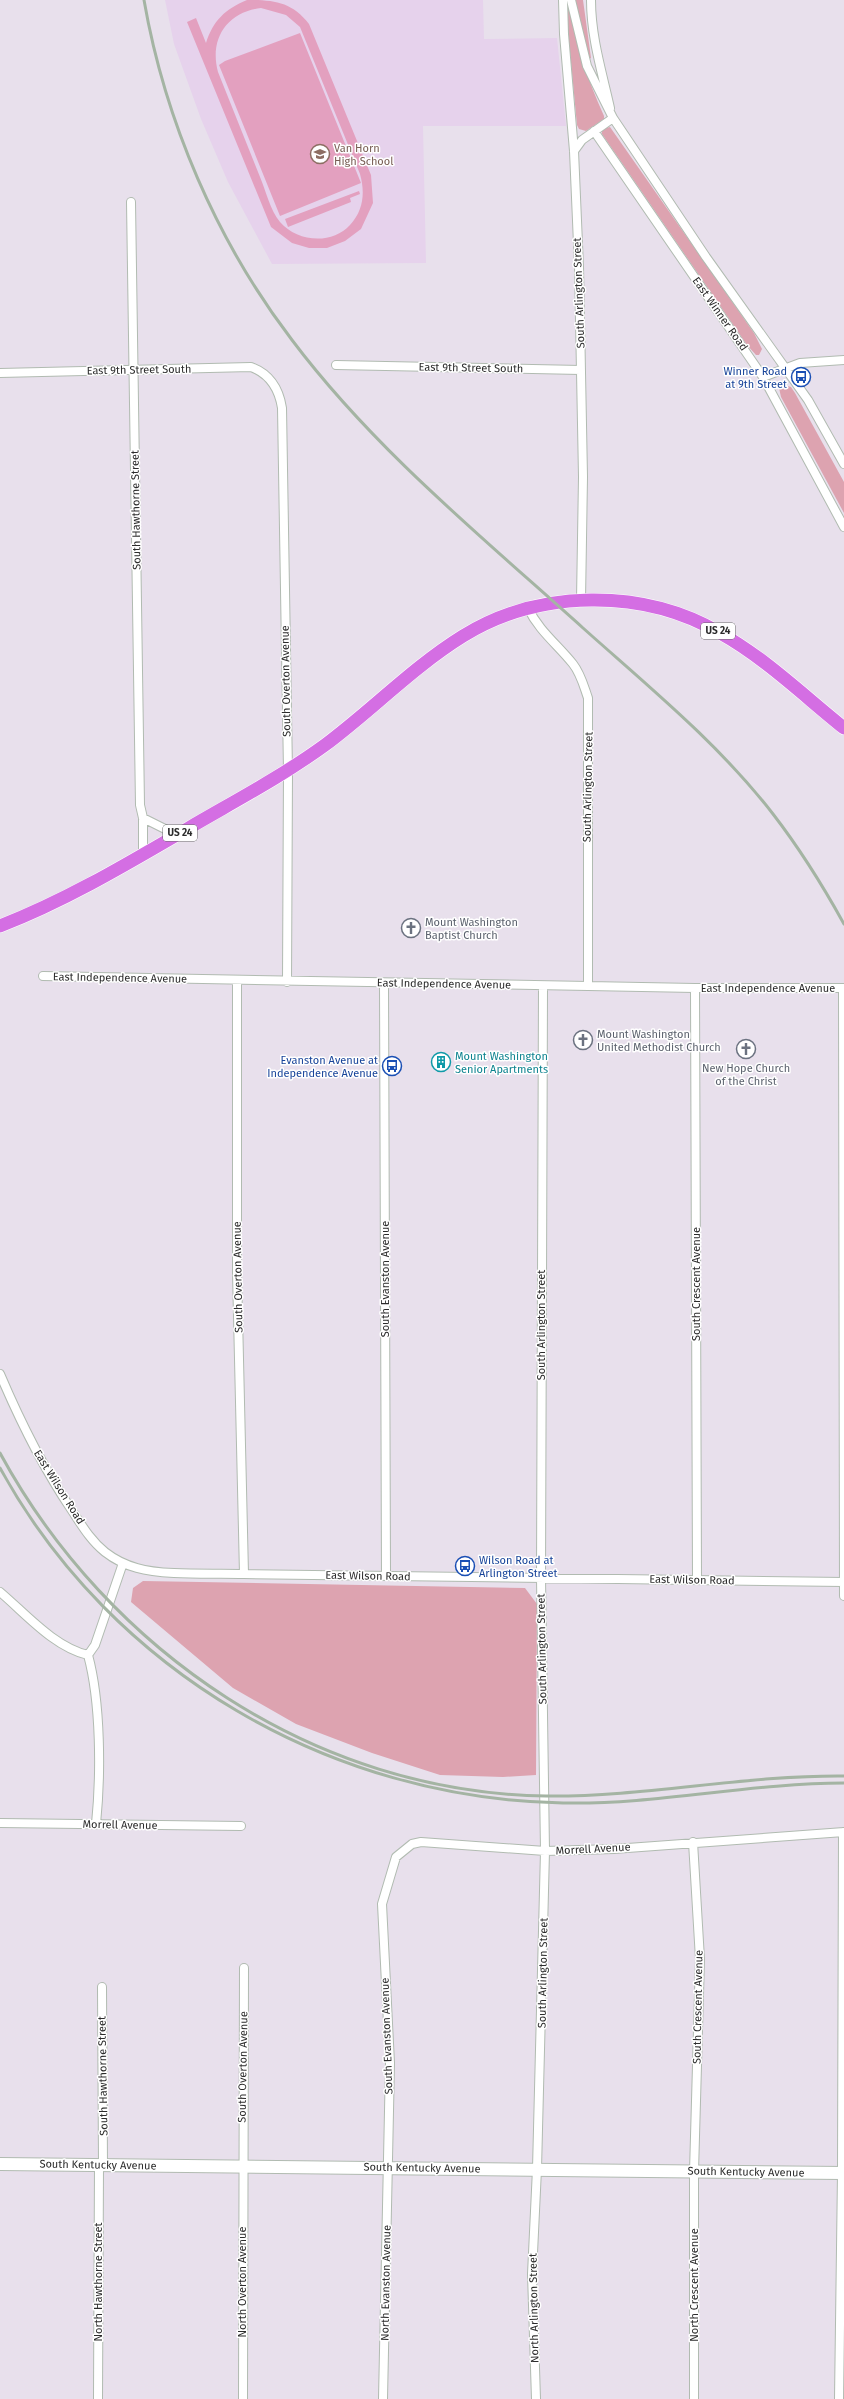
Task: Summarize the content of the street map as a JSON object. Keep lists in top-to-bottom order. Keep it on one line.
{"streets":{"main road":["US 24"],"street":["South Arlington Street","East Winner Road","East 9th Street South","South Hawthorne Street","South Overton Avenue","East Independence Avenue","South Evanston Avenue","South Crescent Avenue","East Wilson Road","Morrell Avenue","South Kentucky Avenue","North Hawthorne Street","North Overton Avenue","North Evanston Avenue","North Crescent Avenue","North Arlington Street"]},"crossings":[["South Arlington Street","East 9th Street South"],["South Arlington Street","US 24"],["South Arlington Street","East Independence Avenue"],["South Arlington Street","East Wilson Road"],["South Arlington Street","Morrell Avenue"],["South Arlington Street","South Kentucky Avenue"],["South Arlington Street","North Arlington Street"],["East 9th Street South","South Hawthorne Street"],["East 9th Street South","South Overton Avenue"],["South Hawthorne Street","US 24"],["South Hawthorne Street","South Kentucky Avenue"],["South Hawthorne Street","North Hawthorne Street"],["US 24","South Overton Avenue"],["South Overton Avenue","East Independence Avenue"],["South Overton Avenue","East Wilson Road"],["South Overton Avenue","South Kentucky Avenue"],["South Overton Avenue","North Overton Avenue"],["East Independence Avenue","South Evanston Avenue"],["East Independence Avenue","South Crescent Avenue"],["South Evanston Avenue","East Wilson Road"],["South Evanston Avenue","Morrell Avenue"],["South Evanston Avenue","South Kentucky Avenue"],["South Evanston Avenue","North Evanston Avenue"],["South Crescent Avenue","East Wilson Road"],["South Crescent Avenue","Morrell Avenue"],["South Crescent Avenue","South Kentucky Avenue"],["South Crescent Avenue","North Crescent Avenue"],["South Kentucky Avenue","North Hawthorne Street"],["South Kentucky Avenue","North Overton Avenue"],["South Kentucky Avenue","North Evanston Avenue"],["South Kentucky Avenue","North Crescent Avenue"],["South Kentucky Avenue","North Arlington Street"]],"places":{"school or university":["Van Horn High School"],"bus stop":["Winner Road at 9th Street","Evanston Avenue at Independence Avenue","Wilson Road at Arlington Street"],"church":["Mount Washington Baptist Church","Mount Washington United Methodist Church","New Hope Church of the Christ"],"building":["Mount Washington Senior Apartments"]}}
